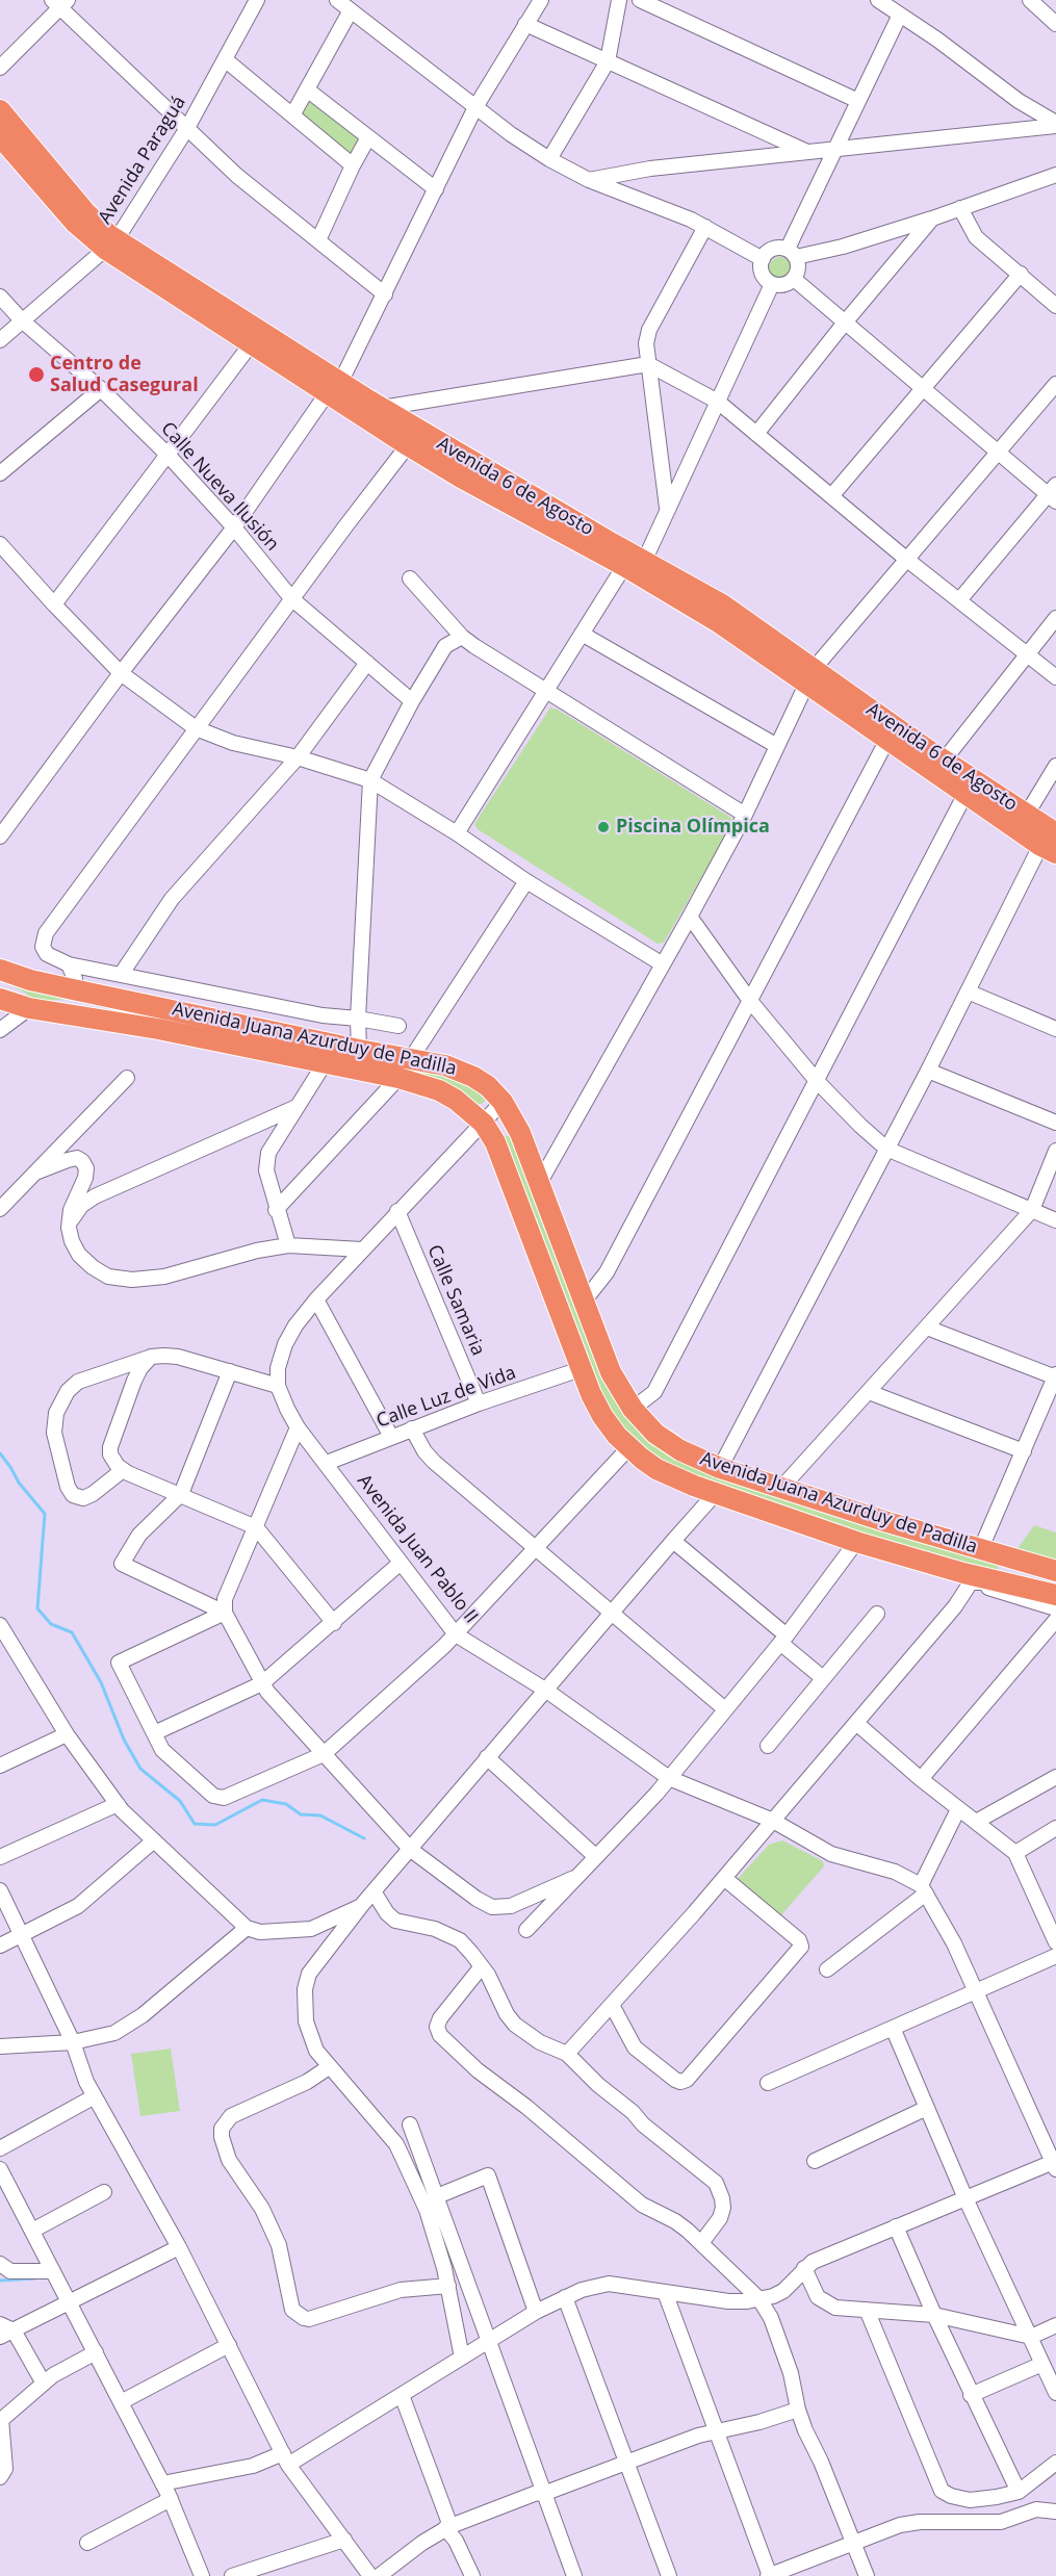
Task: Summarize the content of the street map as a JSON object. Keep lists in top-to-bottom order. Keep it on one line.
{"streets":{"highway":["Avenida 6 de Agosto","Avenida Juana Azurduy de Padilla"],"street":["Avenida Paraguá","Calle Nueva Ilusión","Calle Samaria","Calle Luz de Vida","Avenida Juan Pablo II"]},"crossings":[["Avenida Paraguá","Calle Nueva Ilusión"],["Avenida Paraguá","Avenida 6 de Agosto"],["Avenida Juana Azurduy de Padilla","Calle Luz de Vida"],["Calle Samaria","Calle Luz de Vida"],["Calle Luz de Vida","Avenida Juan Pablo II"]],"places":["Centro de Salud Casegural","Piscina Olímpica"]}
